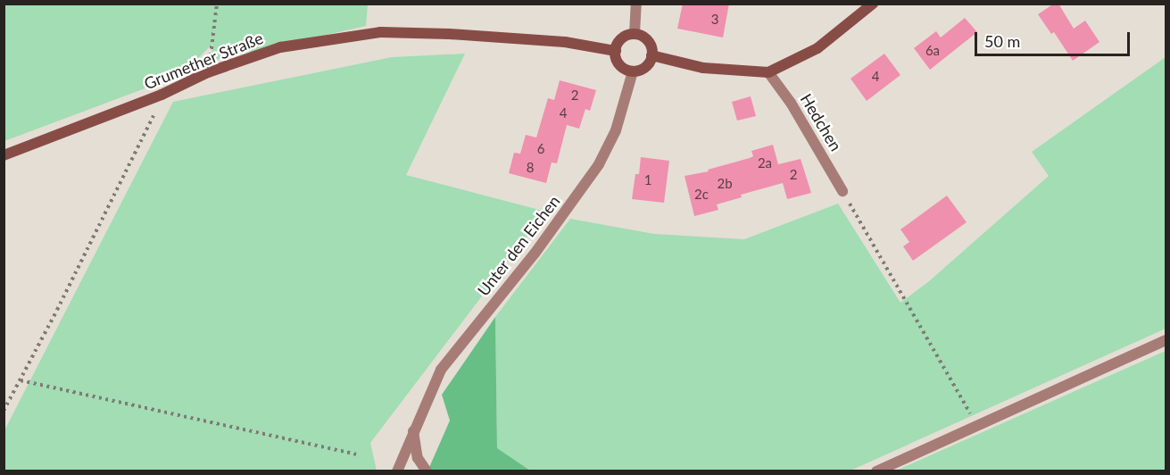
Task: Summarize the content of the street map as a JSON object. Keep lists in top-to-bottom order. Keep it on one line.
{"streets":{"street":["Grumether Straße","Hedchen","Unter den Eichen"]},"crossings":[["Grumether Straße","Unter den Eichen"]],"house_numbers":["3","6a","4","2","4","6","2a","8","2","1","2b","2c"],"scale_bar":"50 m"}
